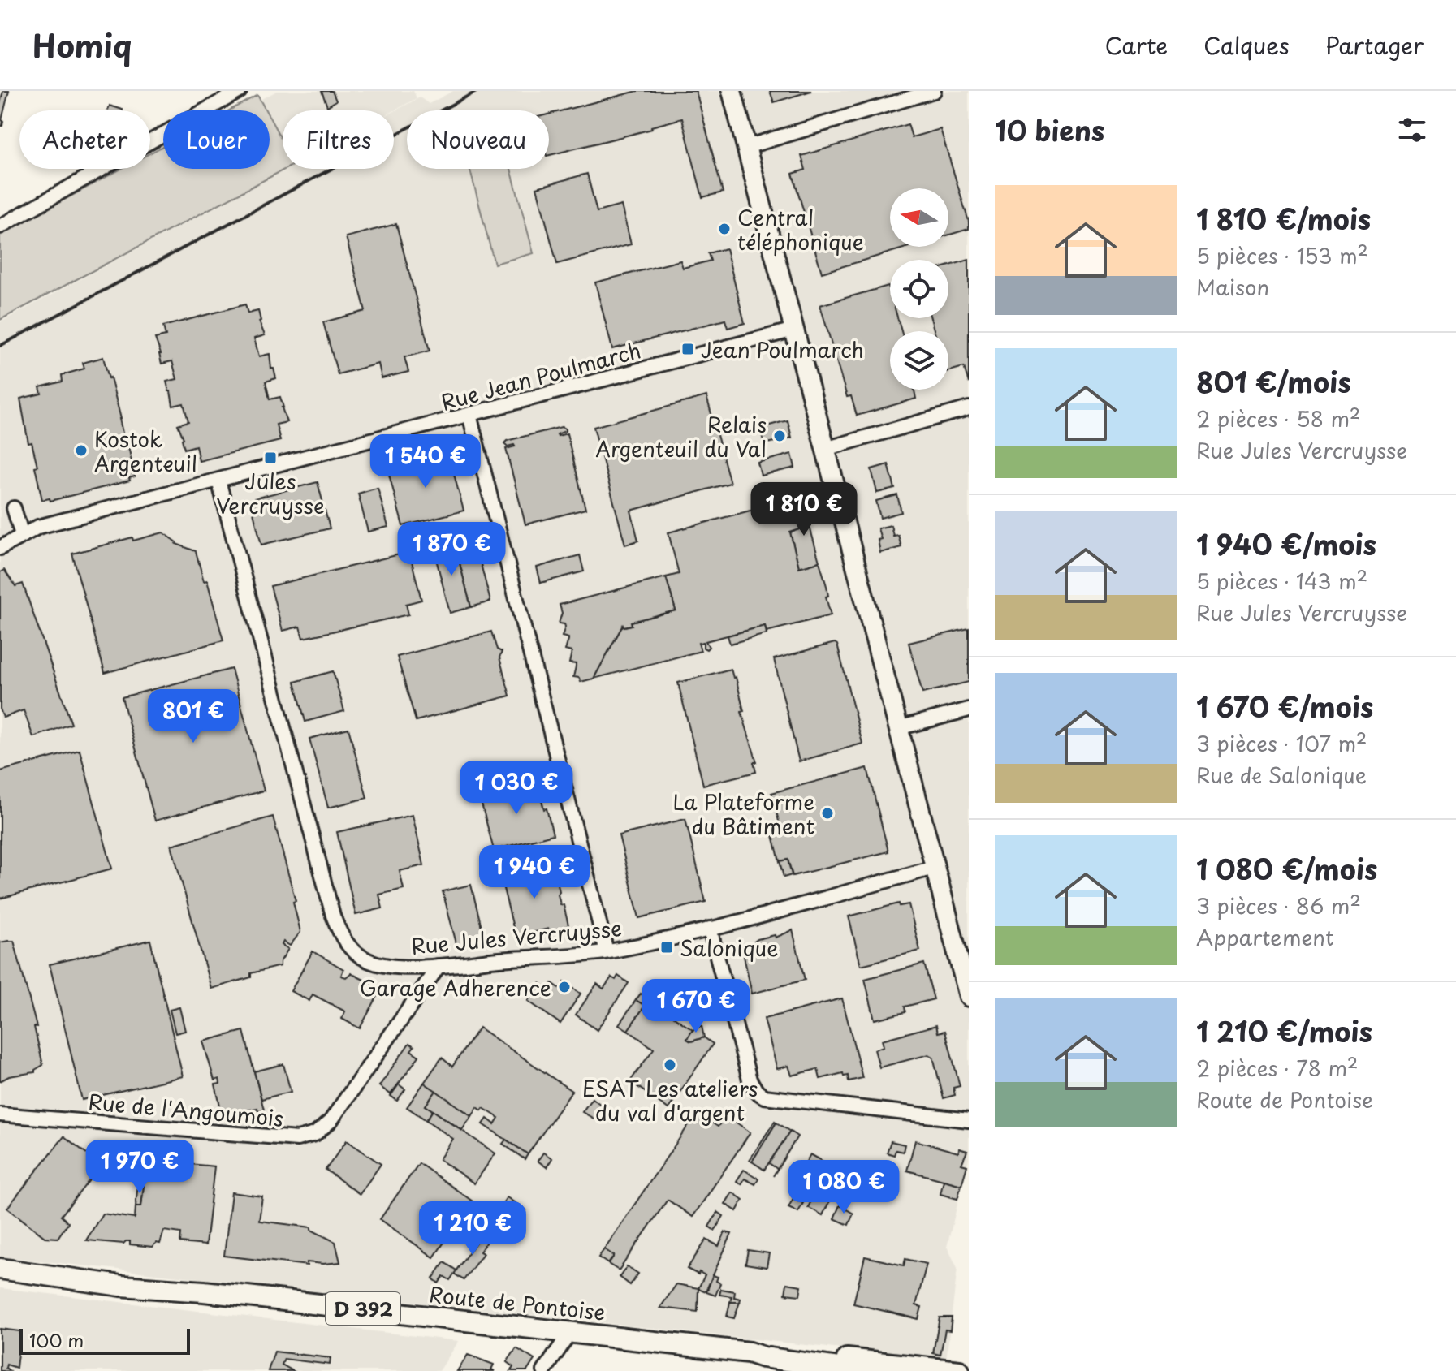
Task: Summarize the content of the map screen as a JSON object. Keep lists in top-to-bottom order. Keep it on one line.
{"streets":{"main road":["Route de Pontoise","D 392"],"street":["Rue Jean Poulmarch","Rue Jules Vercruysse","Rue de l'Angoumois"]},"crossings":[["Rue Jean Poulmarch","Rue Jules Vercruysse"],["Rue Jules Vercruysse","Rue de l'Angoumois"]],"places":{"other":["Central téléphonique","Relais Argenteuil du Val","Kostok Argenteuil","La Plateforme du Bâtiment","Garage Adherence","ESAT Les ateliers du val d'argent"],"transit":["Jean Poulmarch","Jules Vercruysse","Salonique"]},"scale_bar":"100 m","north":"left","page":{"header":"Homiq","nav":["Carte","Calques","Partager"],"heading":"10 biens","chip":["Acheter","Louer","Filtres","Nouveau"],"list":[{"name":"1 810 €/mois","note":"5 pièces · 153 m² · Maison"},{"name":"801 €/mois","note":"2 pièces · 58 m² · Rue Jules Vercruysse"},{"name":"1 940 €/mois","note":"5 pièces · 143 m² · Rue Jules Vercruysse"},{"name":"1 670 €/mois","note":"3 pièces · 107 m² · Rue de Salonique"},{"name":"1 080 €/mois","note":"3 pièces · 86 m² · Appartement"},{"name":"1 210 €/mois","note":"2 pièces · 78 m² · Route de Pontoise"}],"price":["1 540 €","1 810 €","1 870 €","801 €","1 030 €","1 940 €","1 670 €","1 970 €","1 080 €","1 210 €"],"scale":"100 m"}}
